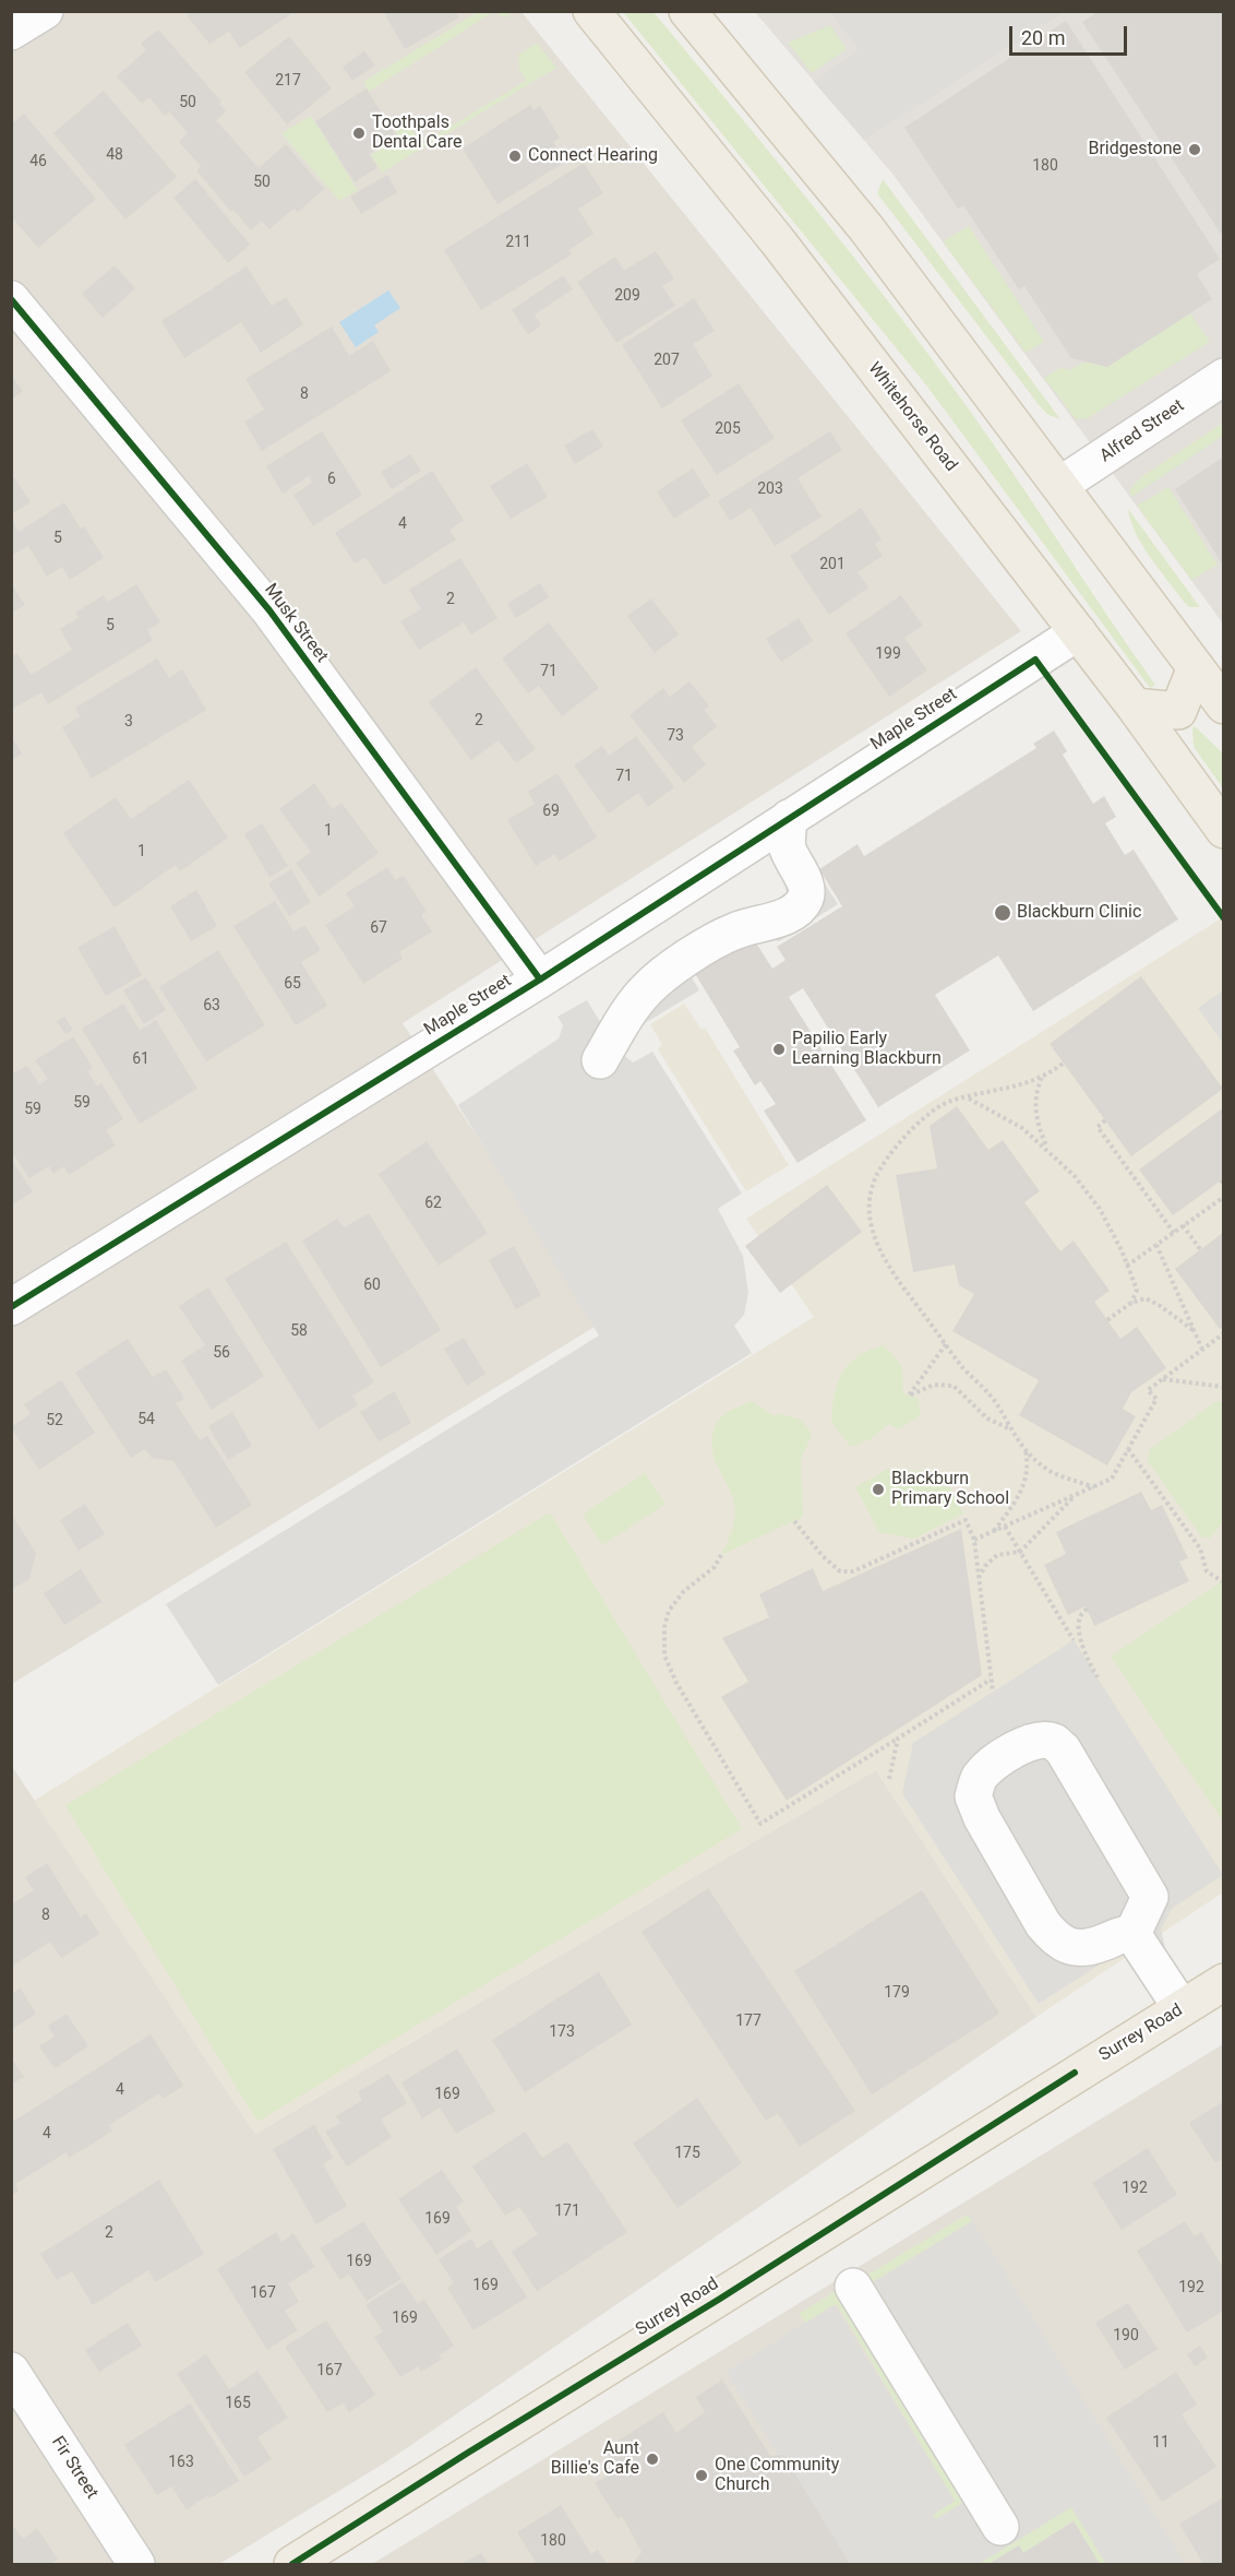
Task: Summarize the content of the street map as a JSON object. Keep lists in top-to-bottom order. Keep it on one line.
{"streets":{"main road":["Whitehorse Road","Surrey Road"],"street":["Alfred Street","Musk Street","Maple Street","Fir Street"]},"crossings":[["Whitehorse Road","Maple Street"],["Musk Street","Maple Street"]],"places":["Toothpals Dental Care","Bridgestone","Connect Hearing","Blackburn Clinic","Papilio Early Learning Blackburn","Blackburn Primary School","Aunt Billie's Cafe","One Community Church"],"house_numbers":["217","50","48","46","180","50","211","209","207","8","205","6","203","4","5","201","2","5","199","71","2","3","73","71","69","1","1","67","65","63","61","59","59","62","60","58","56","54","52","8","179","177","173","4","169","4","175","192","171","169","2","169","169","192","167","169","190","167","165","11","163","180"],"scale_bar":"20 m"}
